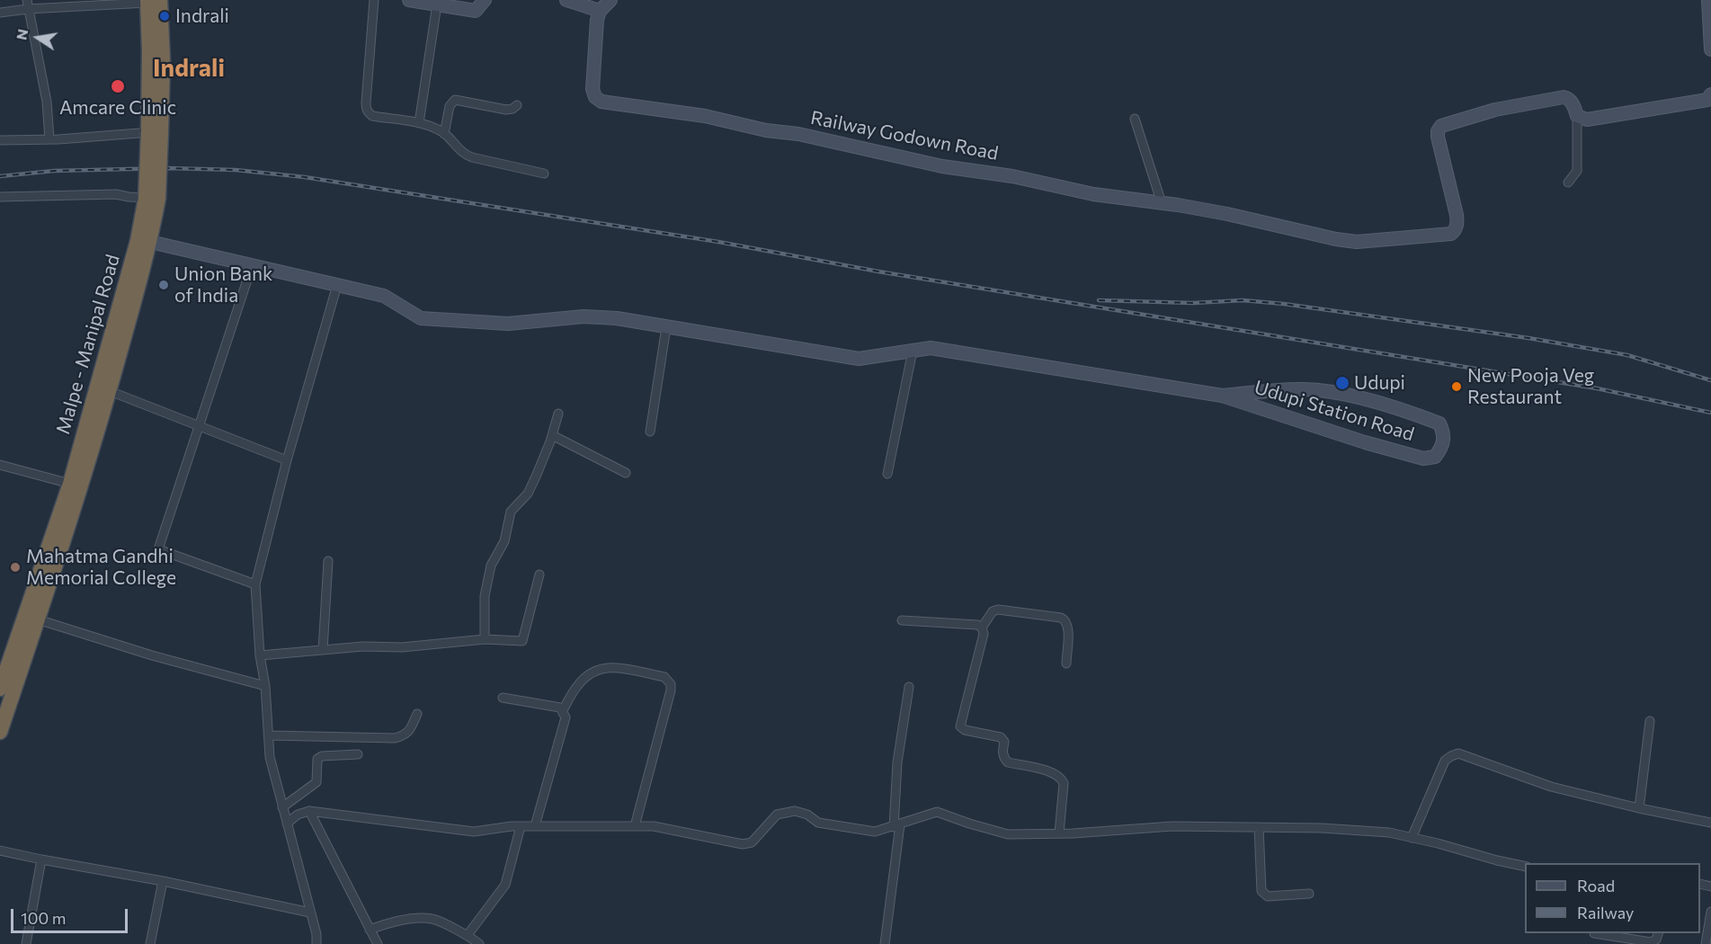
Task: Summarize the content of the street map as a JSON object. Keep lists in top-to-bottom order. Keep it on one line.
{"streets":{"highway":["Malpe - Manipal Road"],"street":["Railway Godown Road","Udupi Station Road"]},"districts":["Indrali"],"places":["Indrali","Amcare Clinic","Union Bank of India","Udupi","New Pooja Veg Restaurant","Mahatma Gandhi Memorial College"],"legend":["Road","Railway"],"scale_bar":"100 m","north":"left"}
